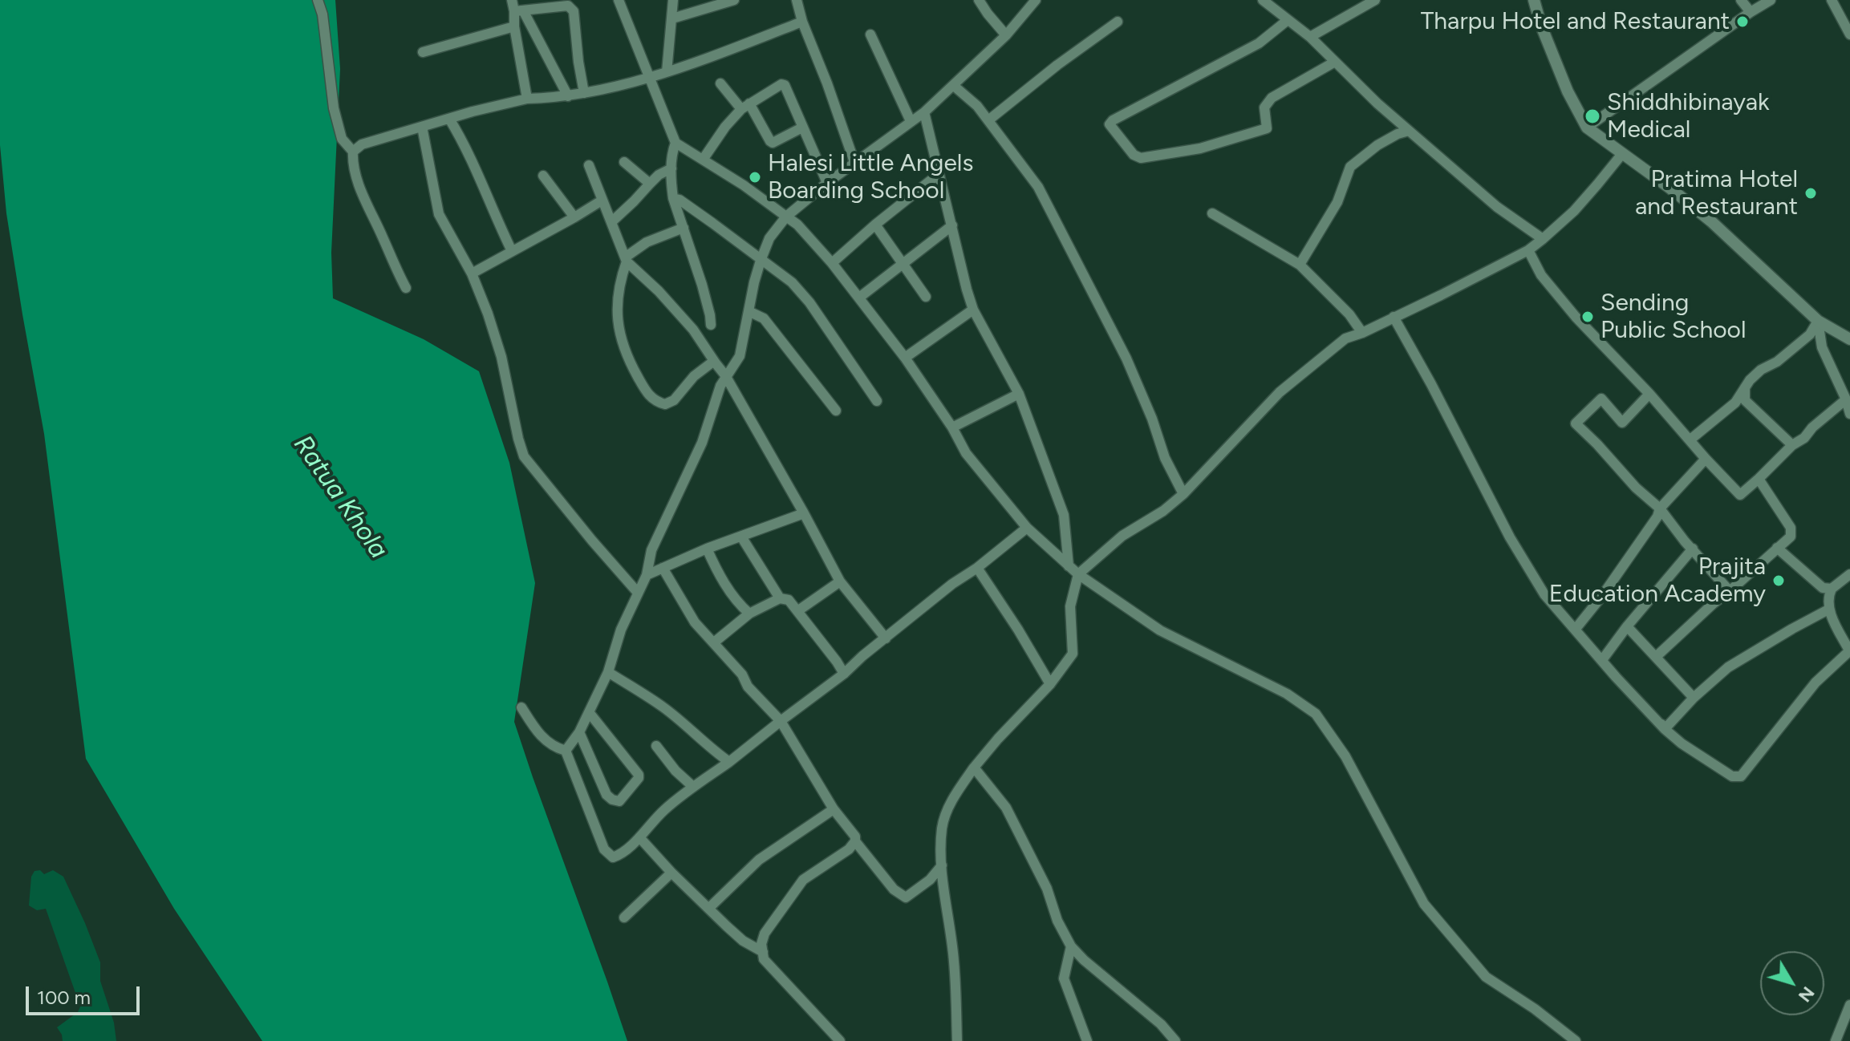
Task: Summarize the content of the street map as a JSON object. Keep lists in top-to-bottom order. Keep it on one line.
{"water":["Ratua Khola"],"places":["Tharpu Hotel and Restaurant","Shiddhibinayak Medical","Halesi Little Angels Boarding School","Pratima Hotel and Restaurant","Sending Public School","Prajita Education Academy"],"scale_bar":"100 m","north":"bottom right"}
